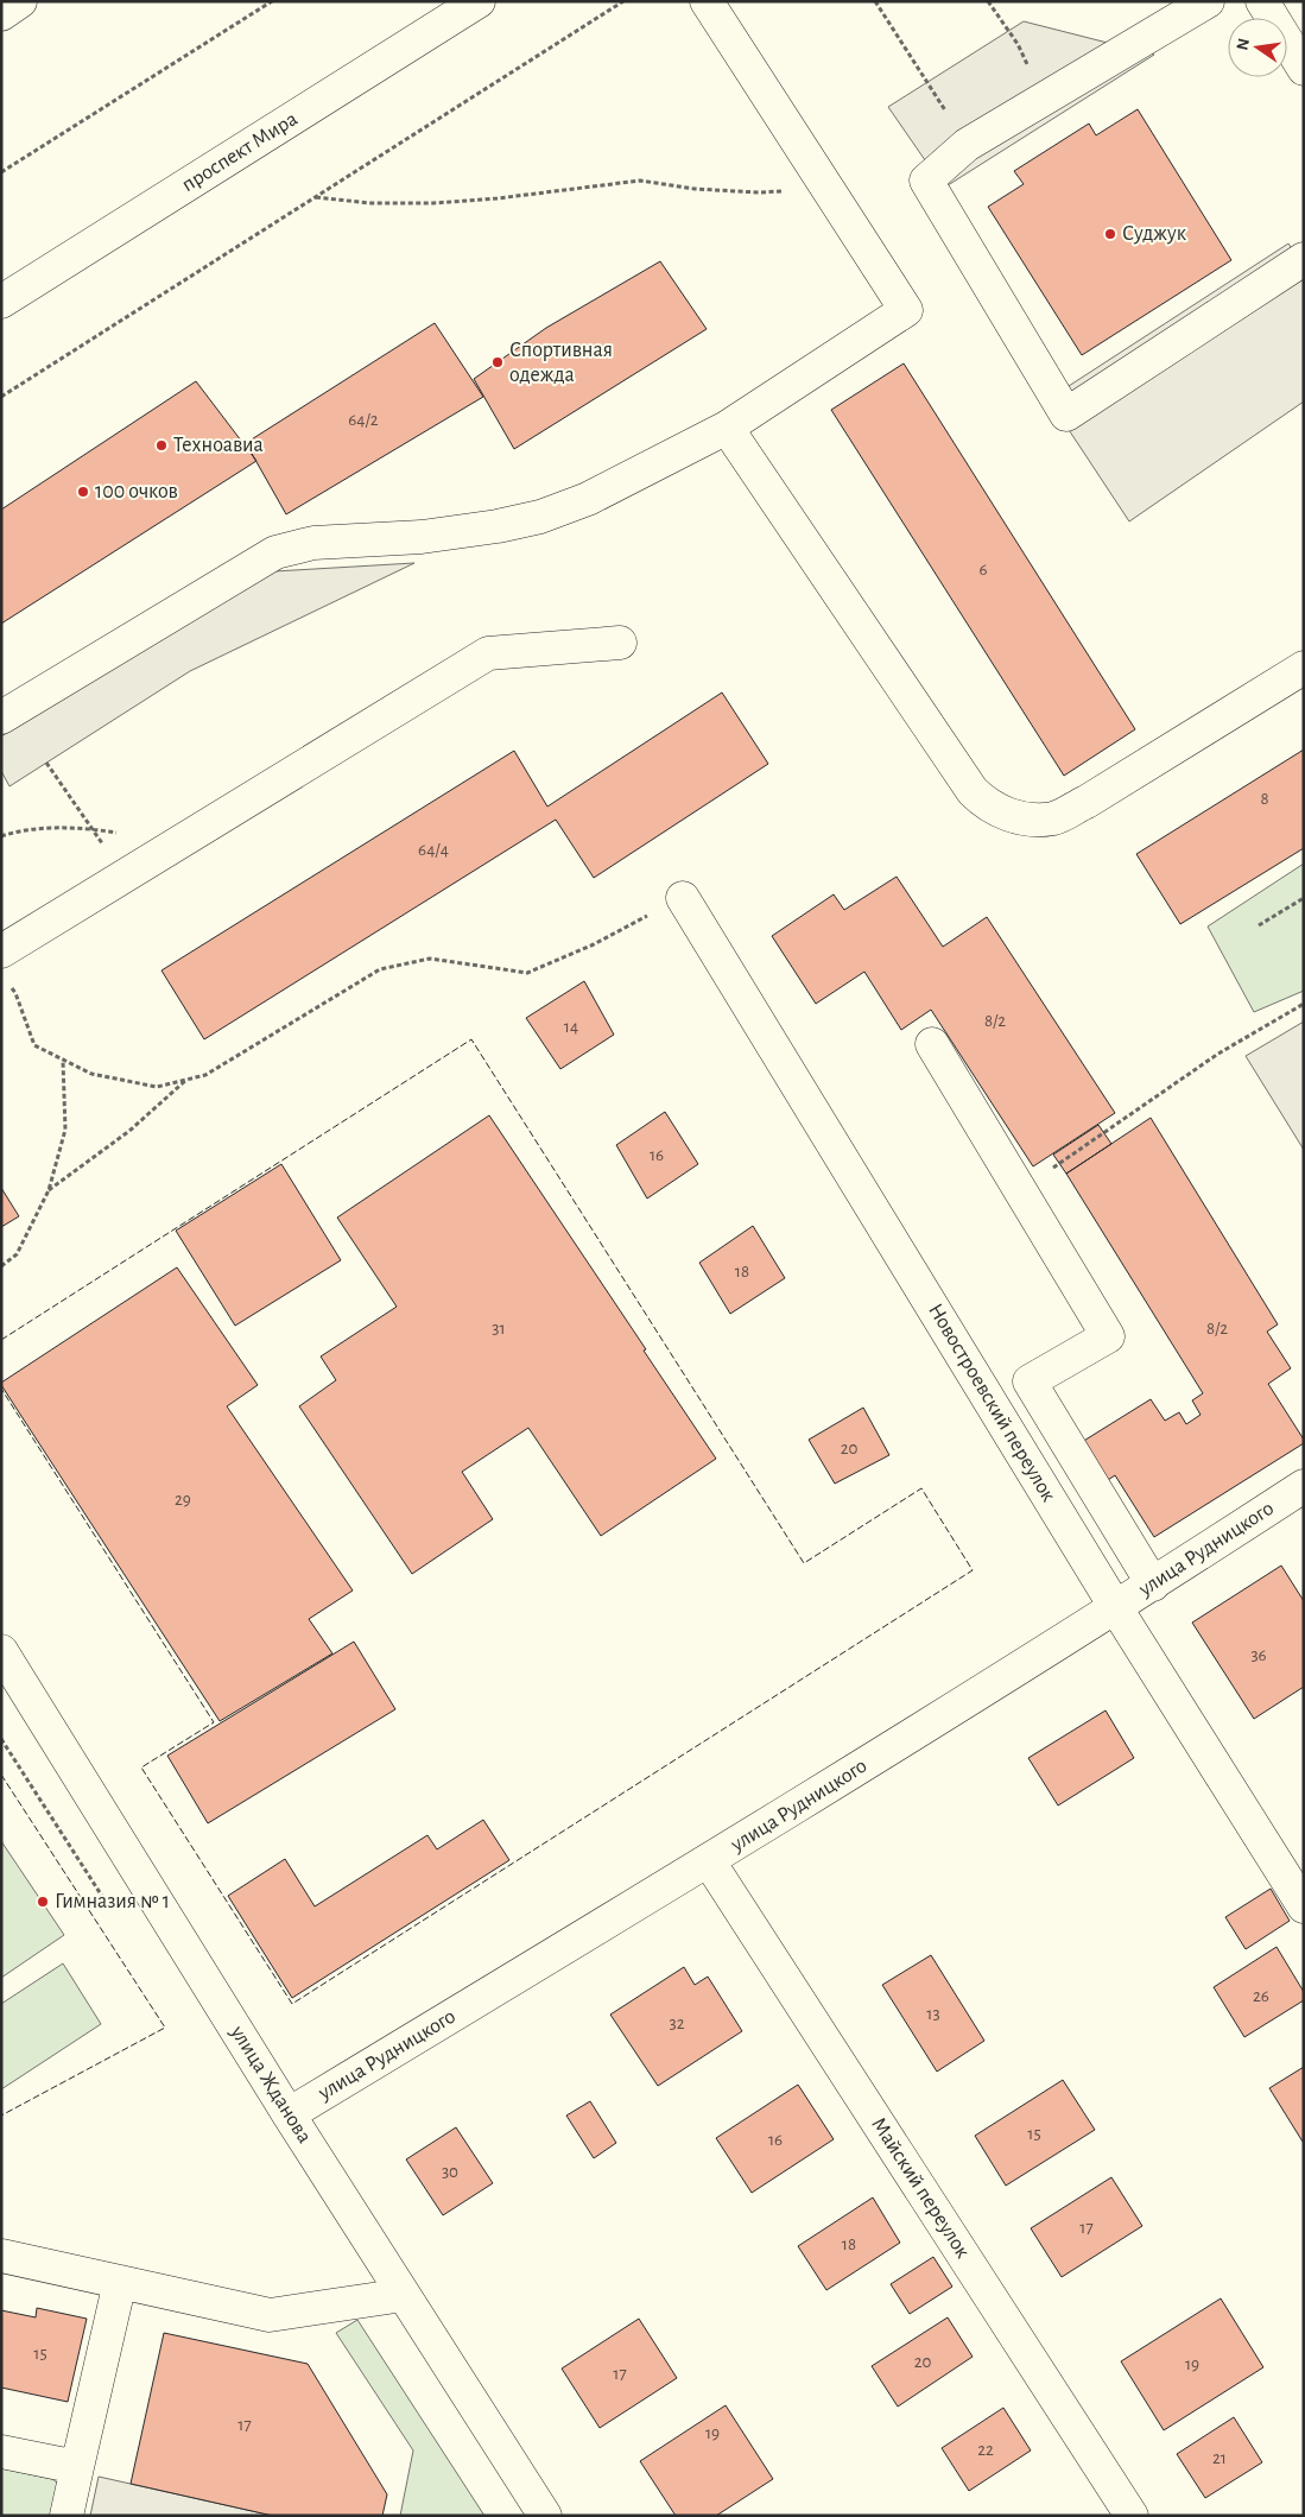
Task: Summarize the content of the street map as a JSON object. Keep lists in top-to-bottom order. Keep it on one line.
{"streets":{"street":["проспект Мира","Новостроевский переулок","улица Рудницкого","улица Жданова","Майский переулок"]},"crossings":[["Новостроевский переулок","улица Рудницкого"],["улица Рудницкого","улица Жданова"],["улица Рудницкого","Майский переулок"]],"places":["Суджук","Спортивная одежда","Техноавиа","100 очков","Гимназия № 1"],"house_numbers":["64/2","6","8","64/4","8/2","14","16","18","31","8/2","20","29","36","26","13","32","15","16","30","17","18","15","20","19","17","17","19","22","21"],"north":"left"}
